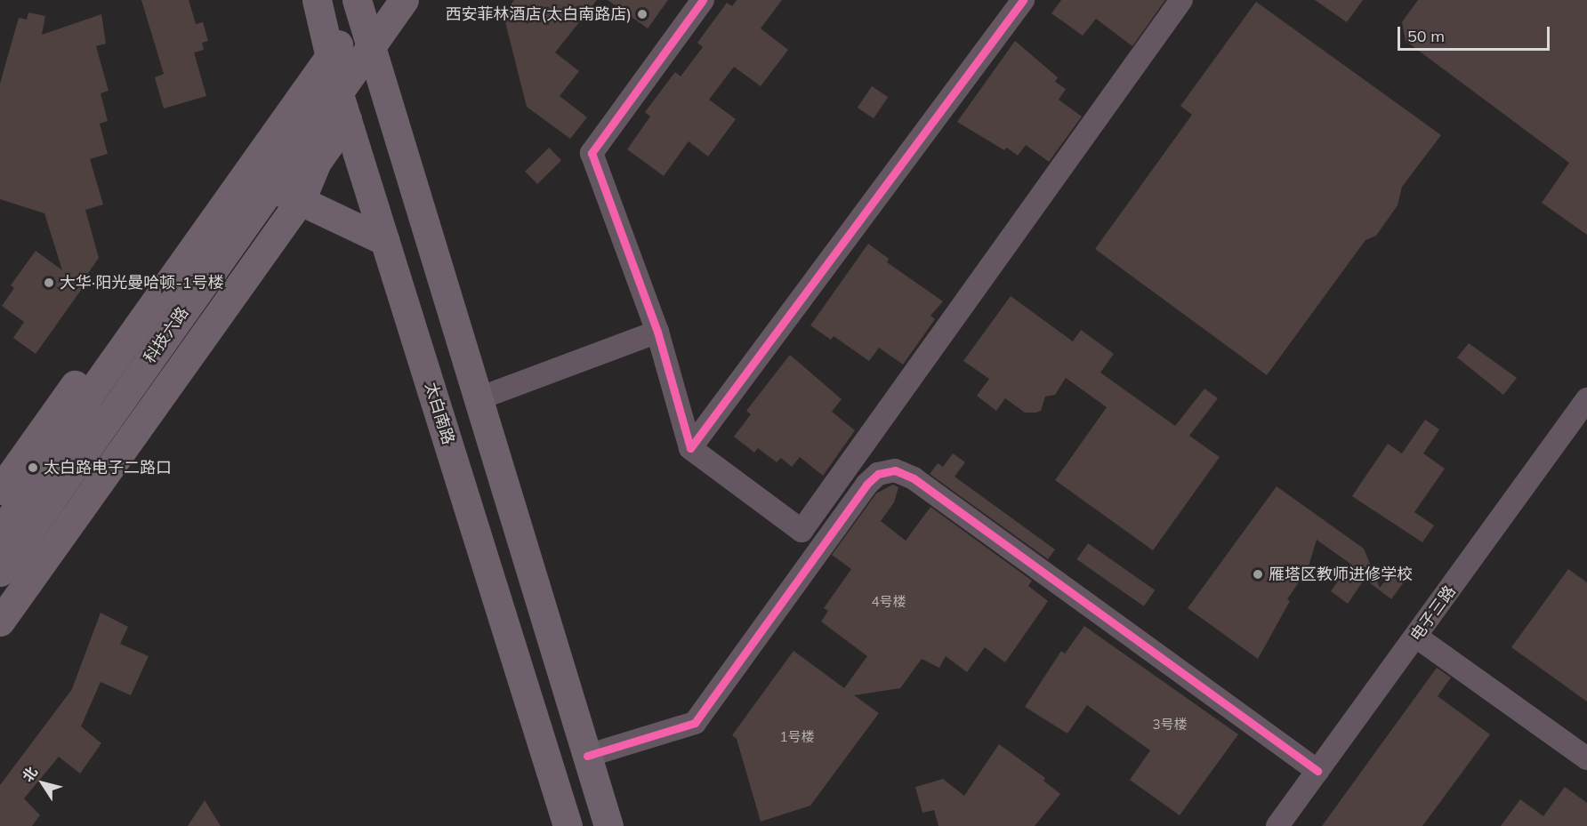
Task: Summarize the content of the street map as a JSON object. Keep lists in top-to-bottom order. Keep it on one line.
{"streets":{"main road":["科技六路","太白南路"],"street":["电子三路"]},"crossings":[["科技六路","太白南路"]],"places":["西安菲林酒店(太白南路店)","大华·阳光曼哈顿-1号楼","太白路电子二路口","雁塔区教师进修学校"],"house_numbers":["4号楼","3号楼","1号楼"],"scale_bar":"50 m","north":"top left"}
